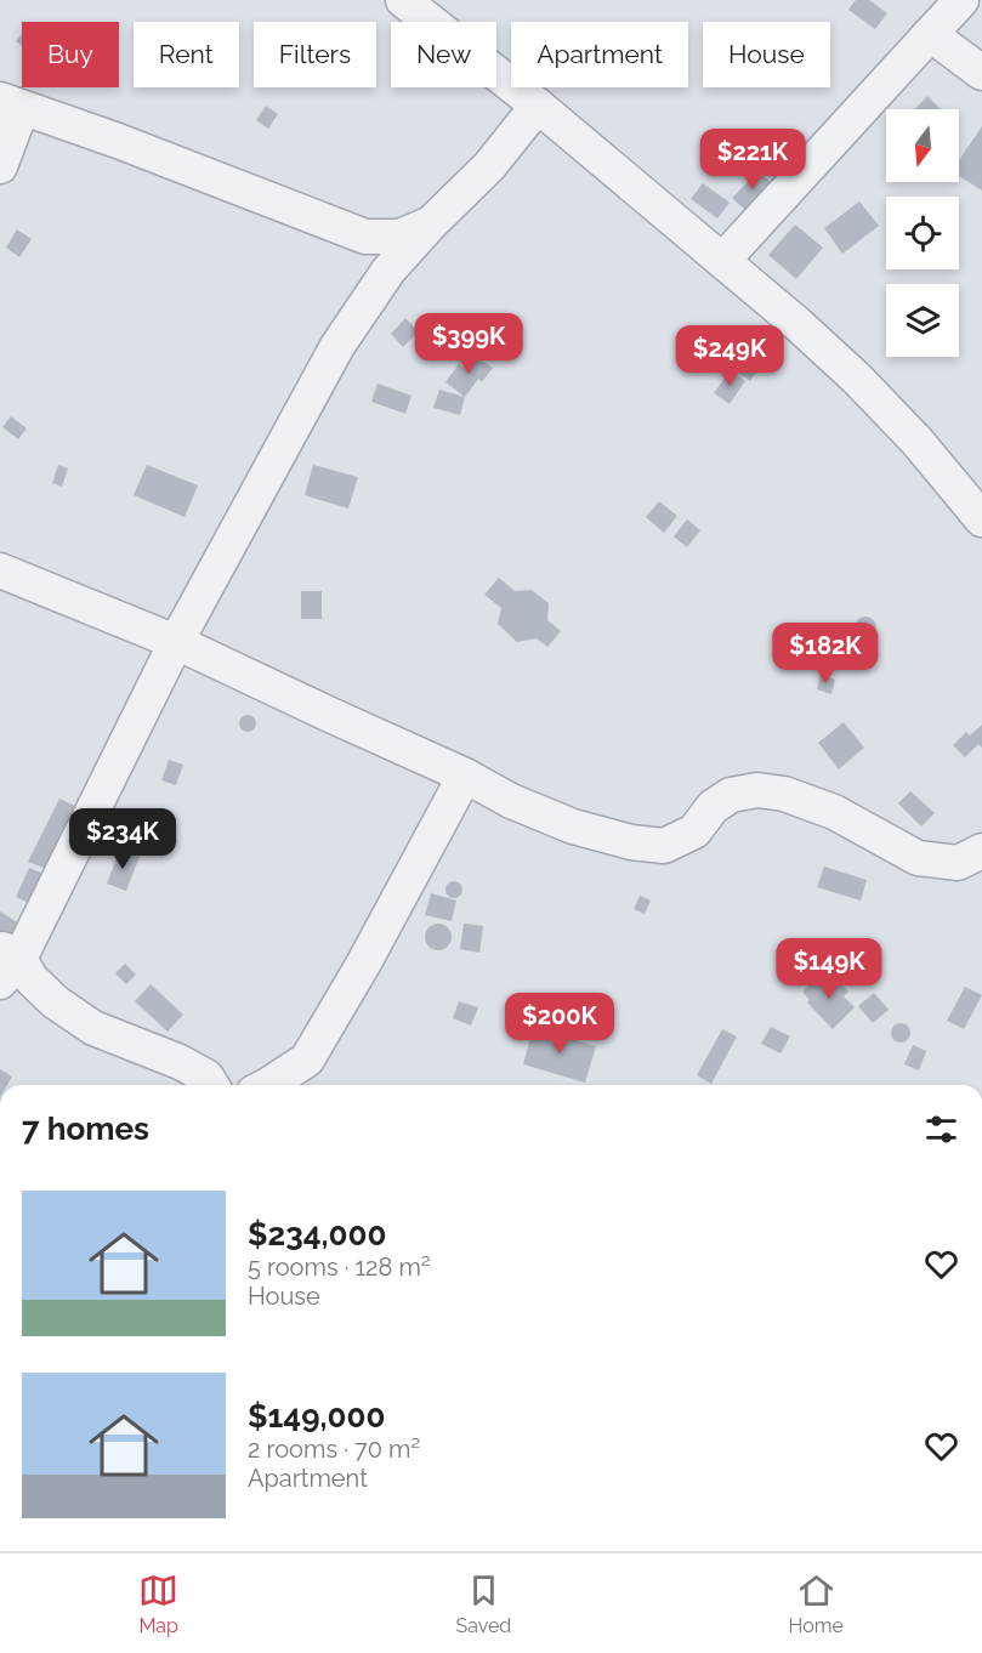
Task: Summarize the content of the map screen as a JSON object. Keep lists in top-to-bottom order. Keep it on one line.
{"north":"bottom","page":{"chip":["Buy","Rent","Filters","New","Apartment","House"],"price":["$221K","$399K","$249K","$182K","$234K","$149K","$200K"],"heading":"7 homes","list":[{"name":"$234,000","note":"5 rooms · 128 m² · House"},{"name":"$149,000","note":"2 rooms · 70 m² · Apartment"}],"tabs":["Map","Saved","Home"]}}
